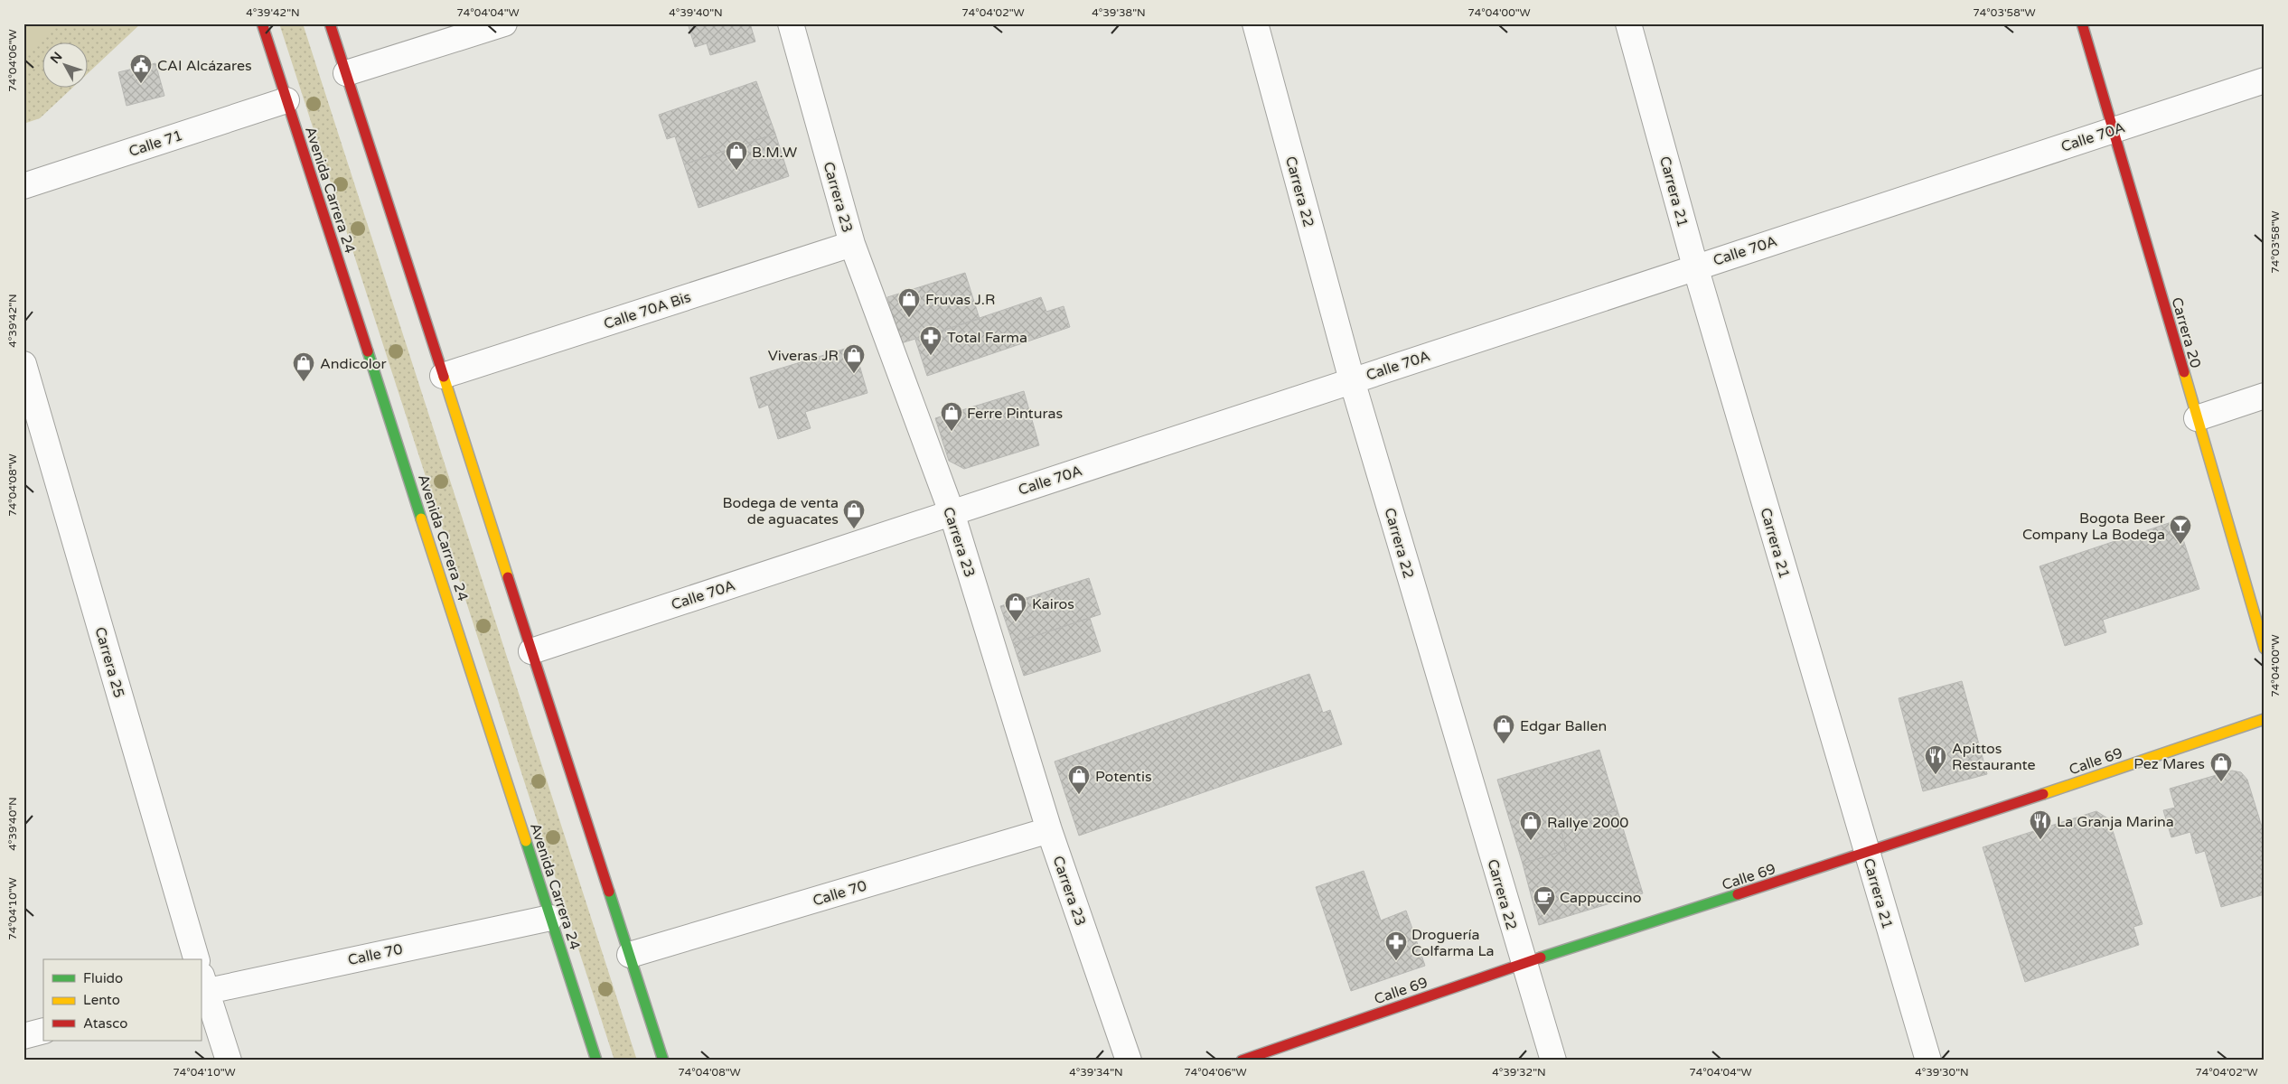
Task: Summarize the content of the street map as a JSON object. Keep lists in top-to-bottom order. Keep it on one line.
{"streets":{"main road":["Avenida Carrera 24","Carrera 20","Calle 69"],"street":["Calle 70A","Calle 71","Carrera 22","Carrera 21","Carrera 23","Calle 70A Bis","Carrera 25","Calle 70"]},"crossings":[["Calle 70A","Carrera 22"],["Calle 70A","Carrera 21"],["Calle 70A","Carrera 23"],["Calle 70A","Carrera 20"],["Calle 71","Avenida Carrera 24"],["Avenida Carrera 24","Calle 70"],["Carrera 22","Calle 69"],["Carrera 21","Calle 69"],["Carrera 23","Calle 70A Bis"],["Carrera 23","Calle 70"]],"places":{"public building":["CAI Alcázares"],"shop":["B.M.W","Fruvas J.R","Viveras JR","Andicolor","Ferre Pinturas","Bodega de venta de aguacates","Kairos","Edgar Ballen","Pez Mares","Potentis","Rallye 2000"],"pharmacy":["Total Farma","Droguería Colfarma La"],"bar":["Bogota Beer Company La Bodega"],"restaurant":["Apittos Restaurante","La Granja Marina"],"cafe":["Cappuccino"]},"legend":["Fluido","Lento","Atasco"],"north":"top left","coordinates":["4°39'42\"N","74°04'04\"W","4°39'40\"N","74°04'02\"W","4°39'38\"N","74°04'00\"W","74°03'58\"W","74°04'06\"W","74°04'08\"W","74°04'10\"W","4°39'34\"N","4°39'32\"N","4°39'30\"N"]}
